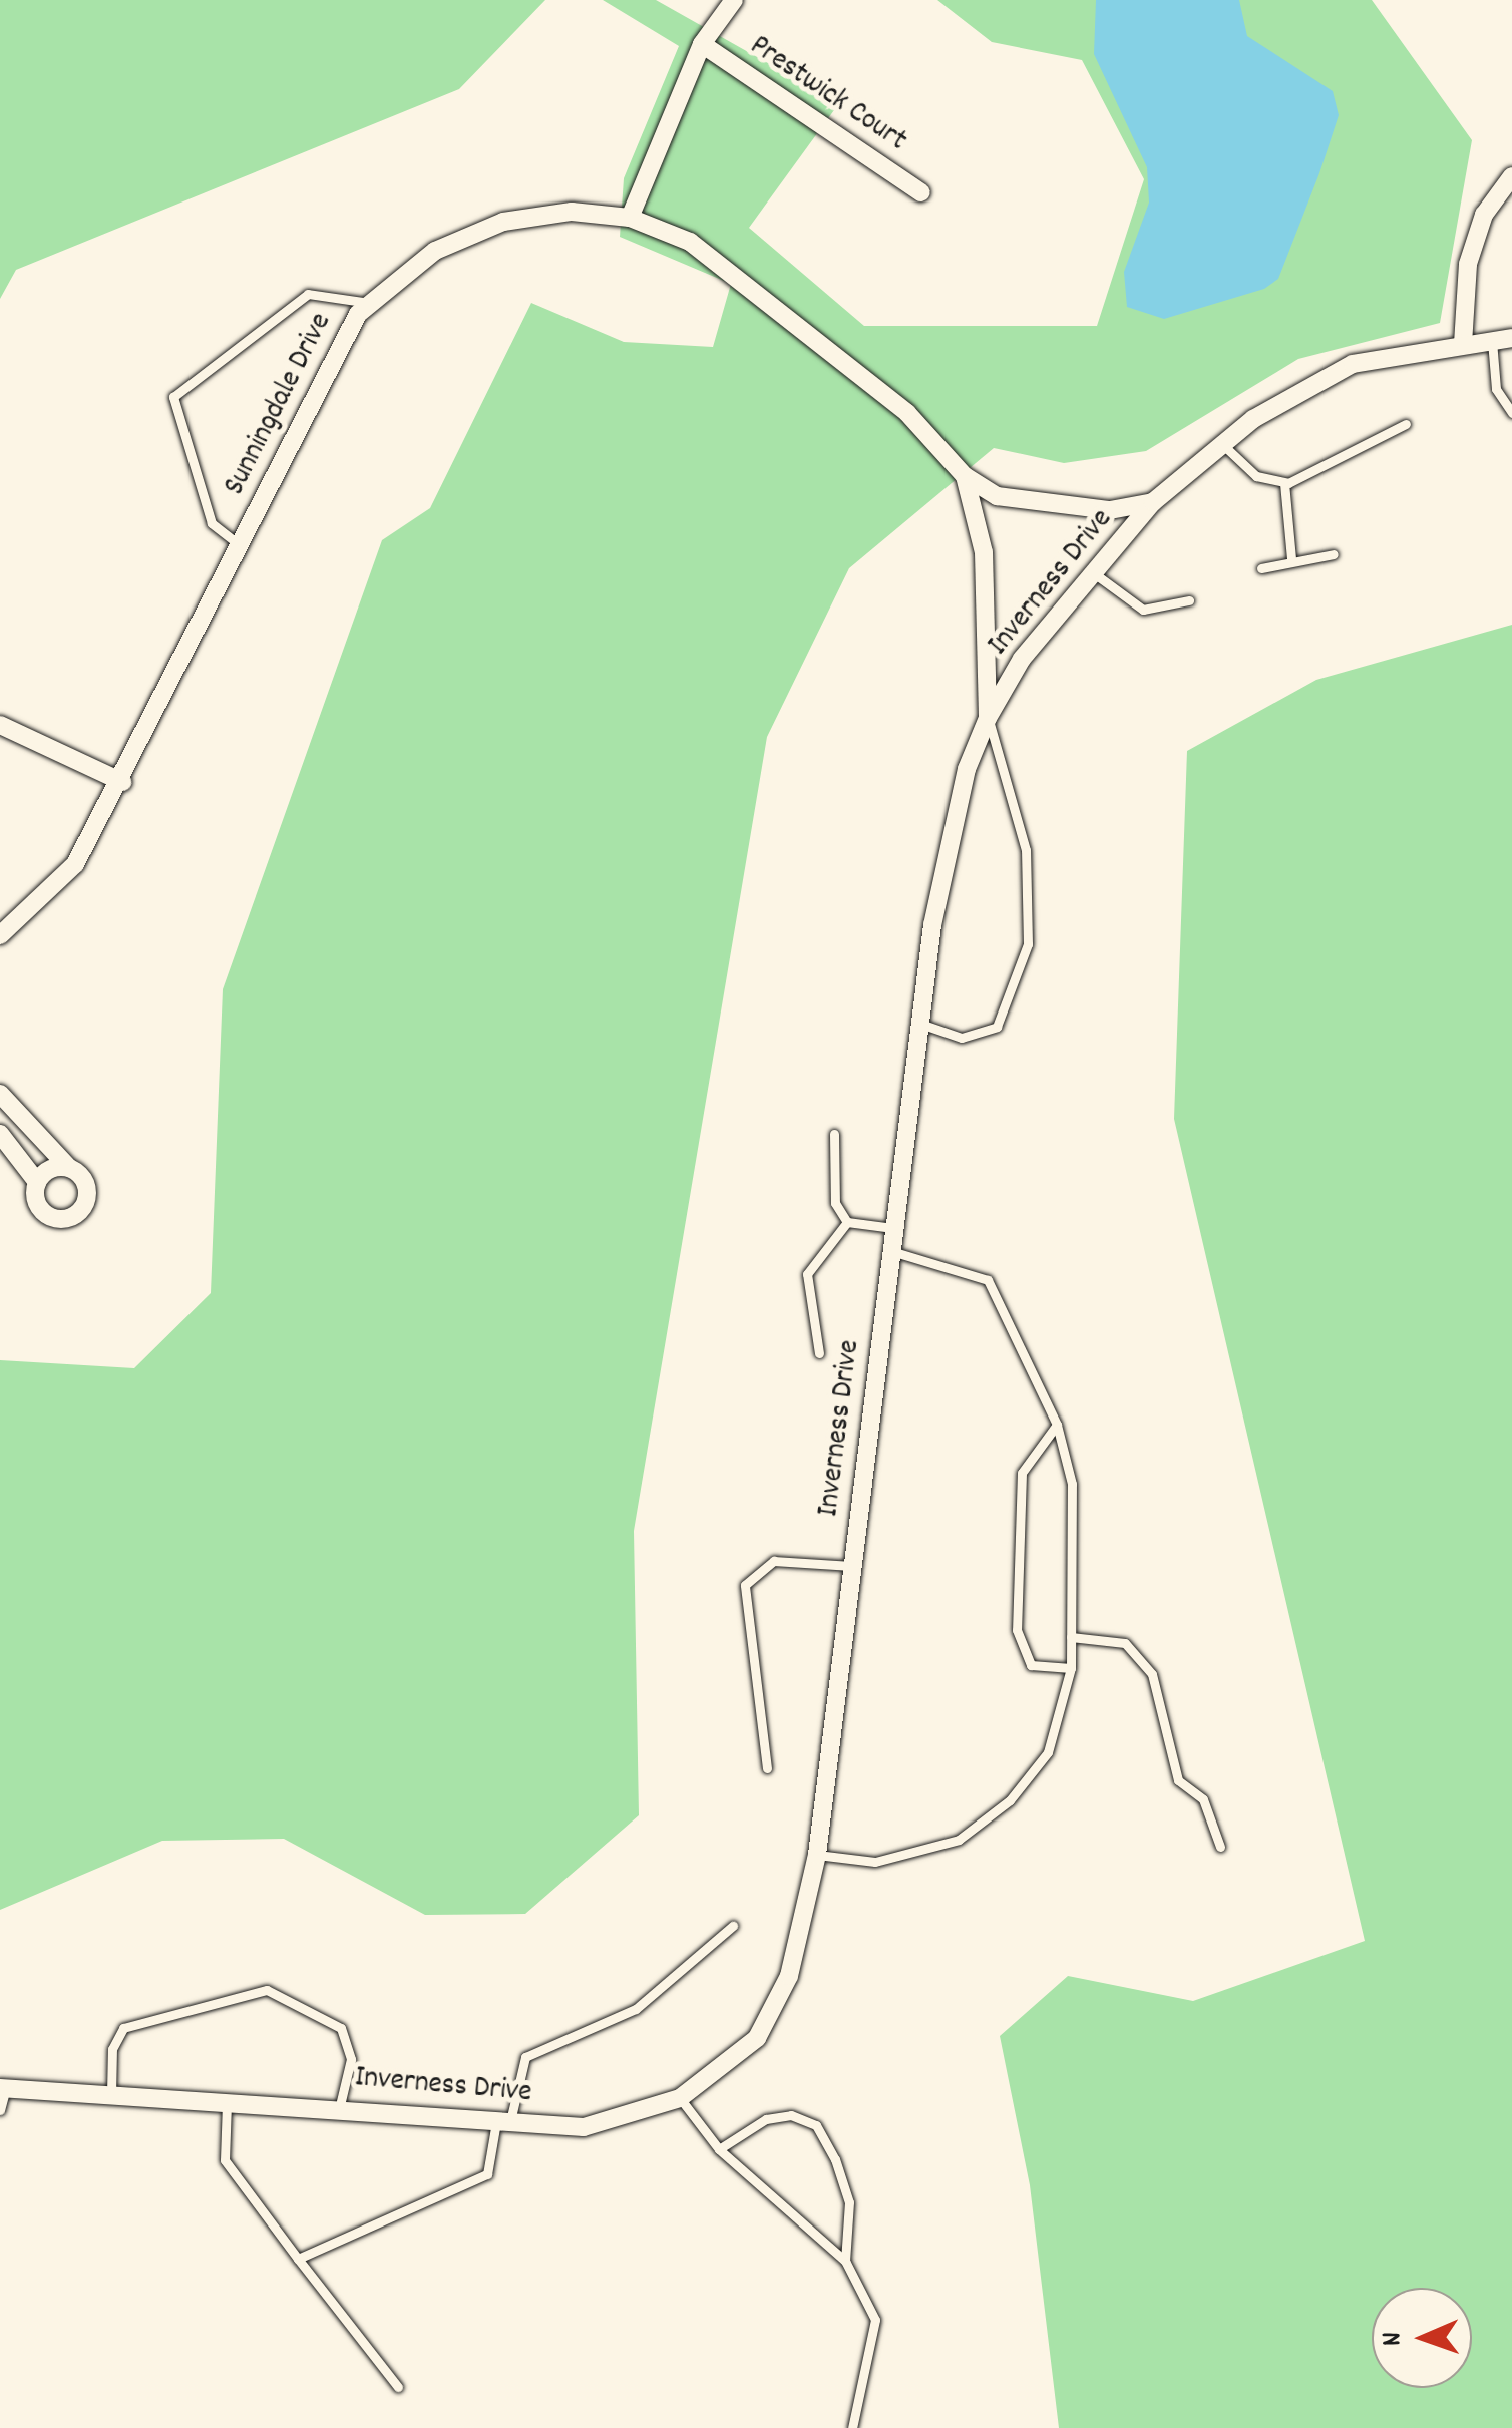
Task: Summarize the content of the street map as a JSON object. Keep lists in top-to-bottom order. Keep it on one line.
{"streets":{"street":["Prestwick Court","Sunningdale Drive","Inverness Drive"]},"crossings":[["Sunningdale Drive","Inverness Drive"]],"north":"left"}
